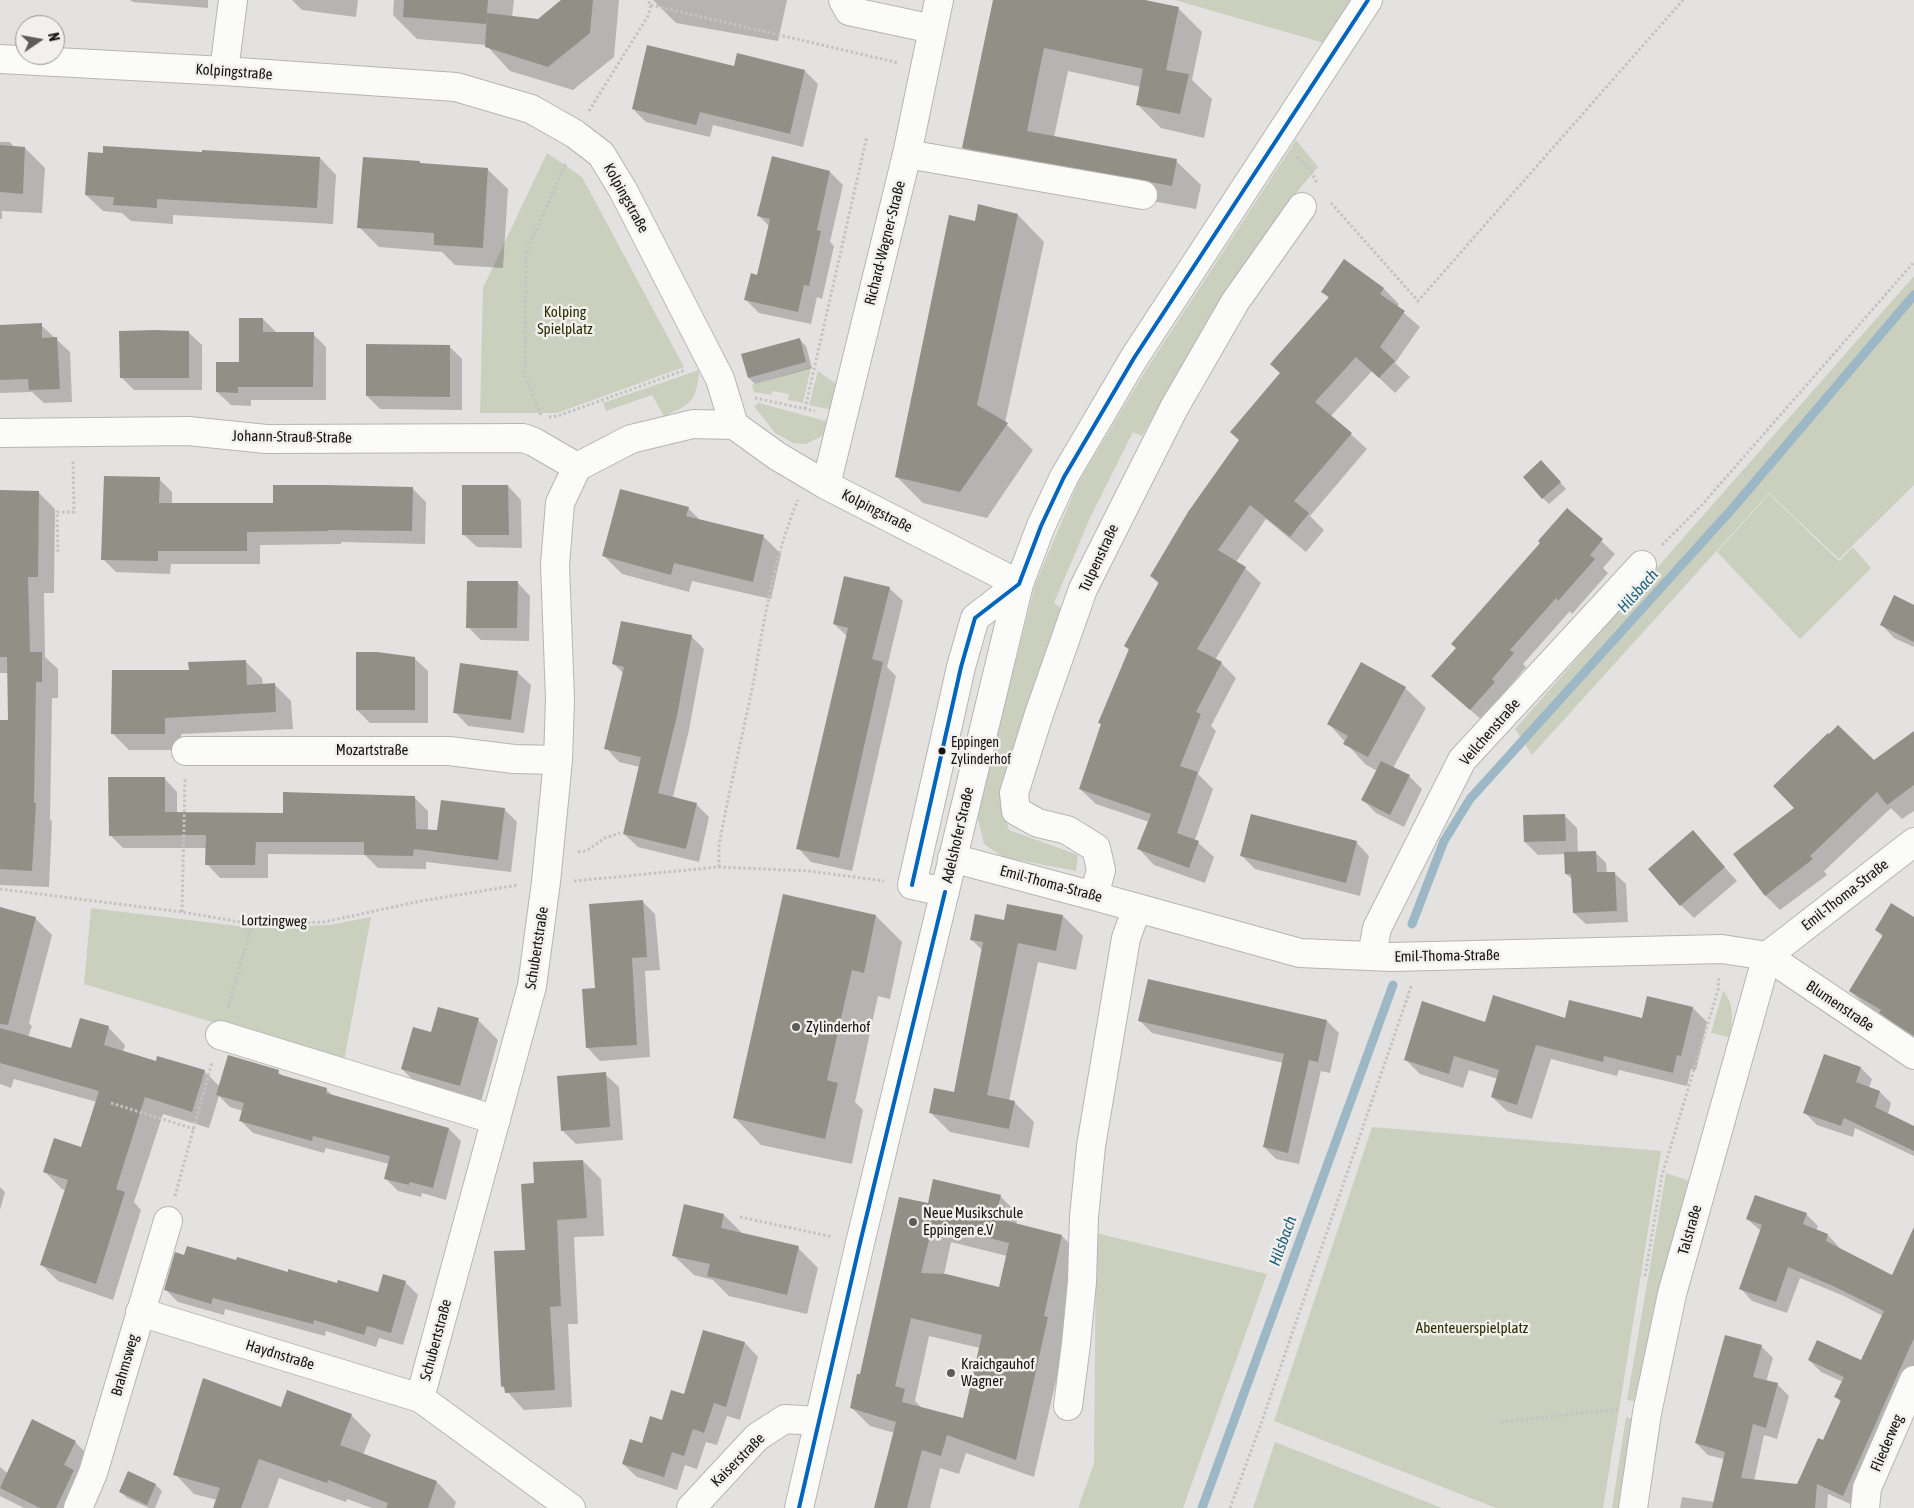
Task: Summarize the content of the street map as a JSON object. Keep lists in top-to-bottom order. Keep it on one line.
{"streets":{"street":["Kolpingstraße","Richard-Wagner-Straße","Johann-Strauß-Straße","Tulpenstraße","Veilchenstraße","Mozartstraße","Adelshofer Straße","Emil-Thoma-Straße","Schubertstraße","Blumenstraße","Talstraße","Haydnstraße","Brahmsweg","Fliederweg","Kaiserstraße"],"path":["Lortzingweg"]},"crossings":[["Kolpingstraße","Richard-Wagner-Straße"],["Kolpingstraße","Adelshofer Straße"],["Johann-Strauß-Straße","Schubertstraße"],["Tulpenstraße","Emil-Thoma-Straße"],["Veilchenstraße","Emil-Thoma-Straße"],["Mozartstraße","Schubertstraße"],["Adelshofer Straße","Emil-Thoma-Straße"],["Adelshofer Straße","Kaiserstraße"],["Emil-Thoma-Straße","Blumenstraße"],["Emil-Thoma-Straße","Talstraße"],["Lortzingweg","Schubertstraße"],["Schubertstraße","Haydnstraße"],["Blumenstraße","Talstraße"],["Haydnstraße","Brahmsweg"]],"water":["Hilsbach"],"parks":["Kolping Spielplatz","Abenteuerspielplatz"],"places":["Eppingen Zylinderhof","Zylinderhof","Neue Musikschule Eppingen e.V","Kraichgauhof Wagner"],"north":"right"}
